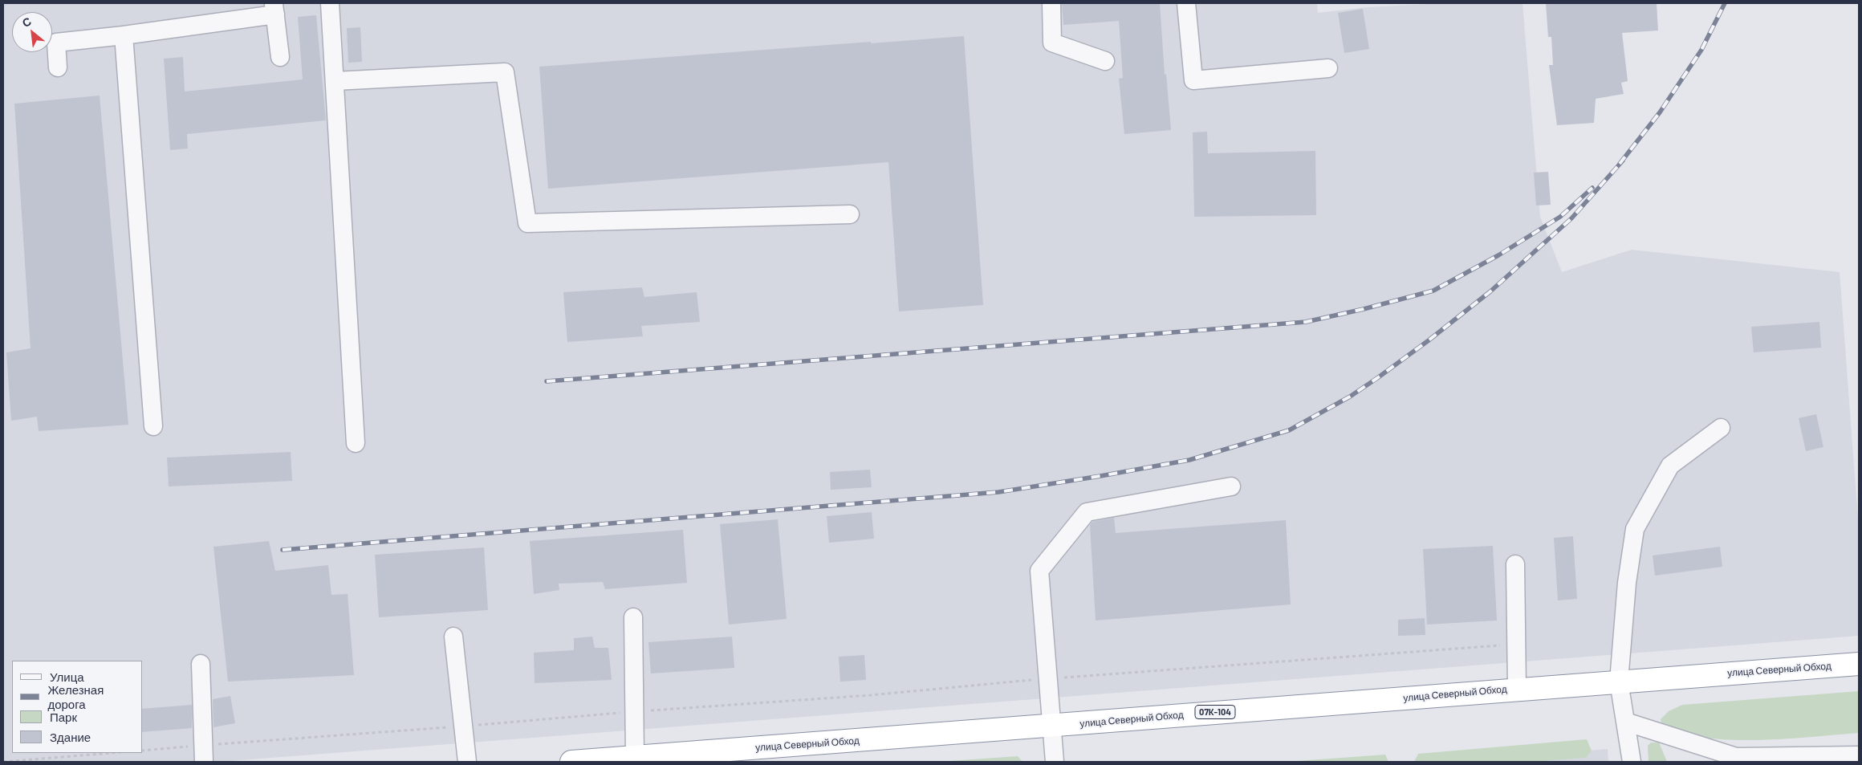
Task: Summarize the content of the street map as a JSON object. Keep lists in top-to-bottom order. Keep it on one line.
{"streets":{"highway":["улица Северный Обход","07К-104"]},"legend":["Улица","Железная дорога","Парк","Здание"],"north":"top left"}
